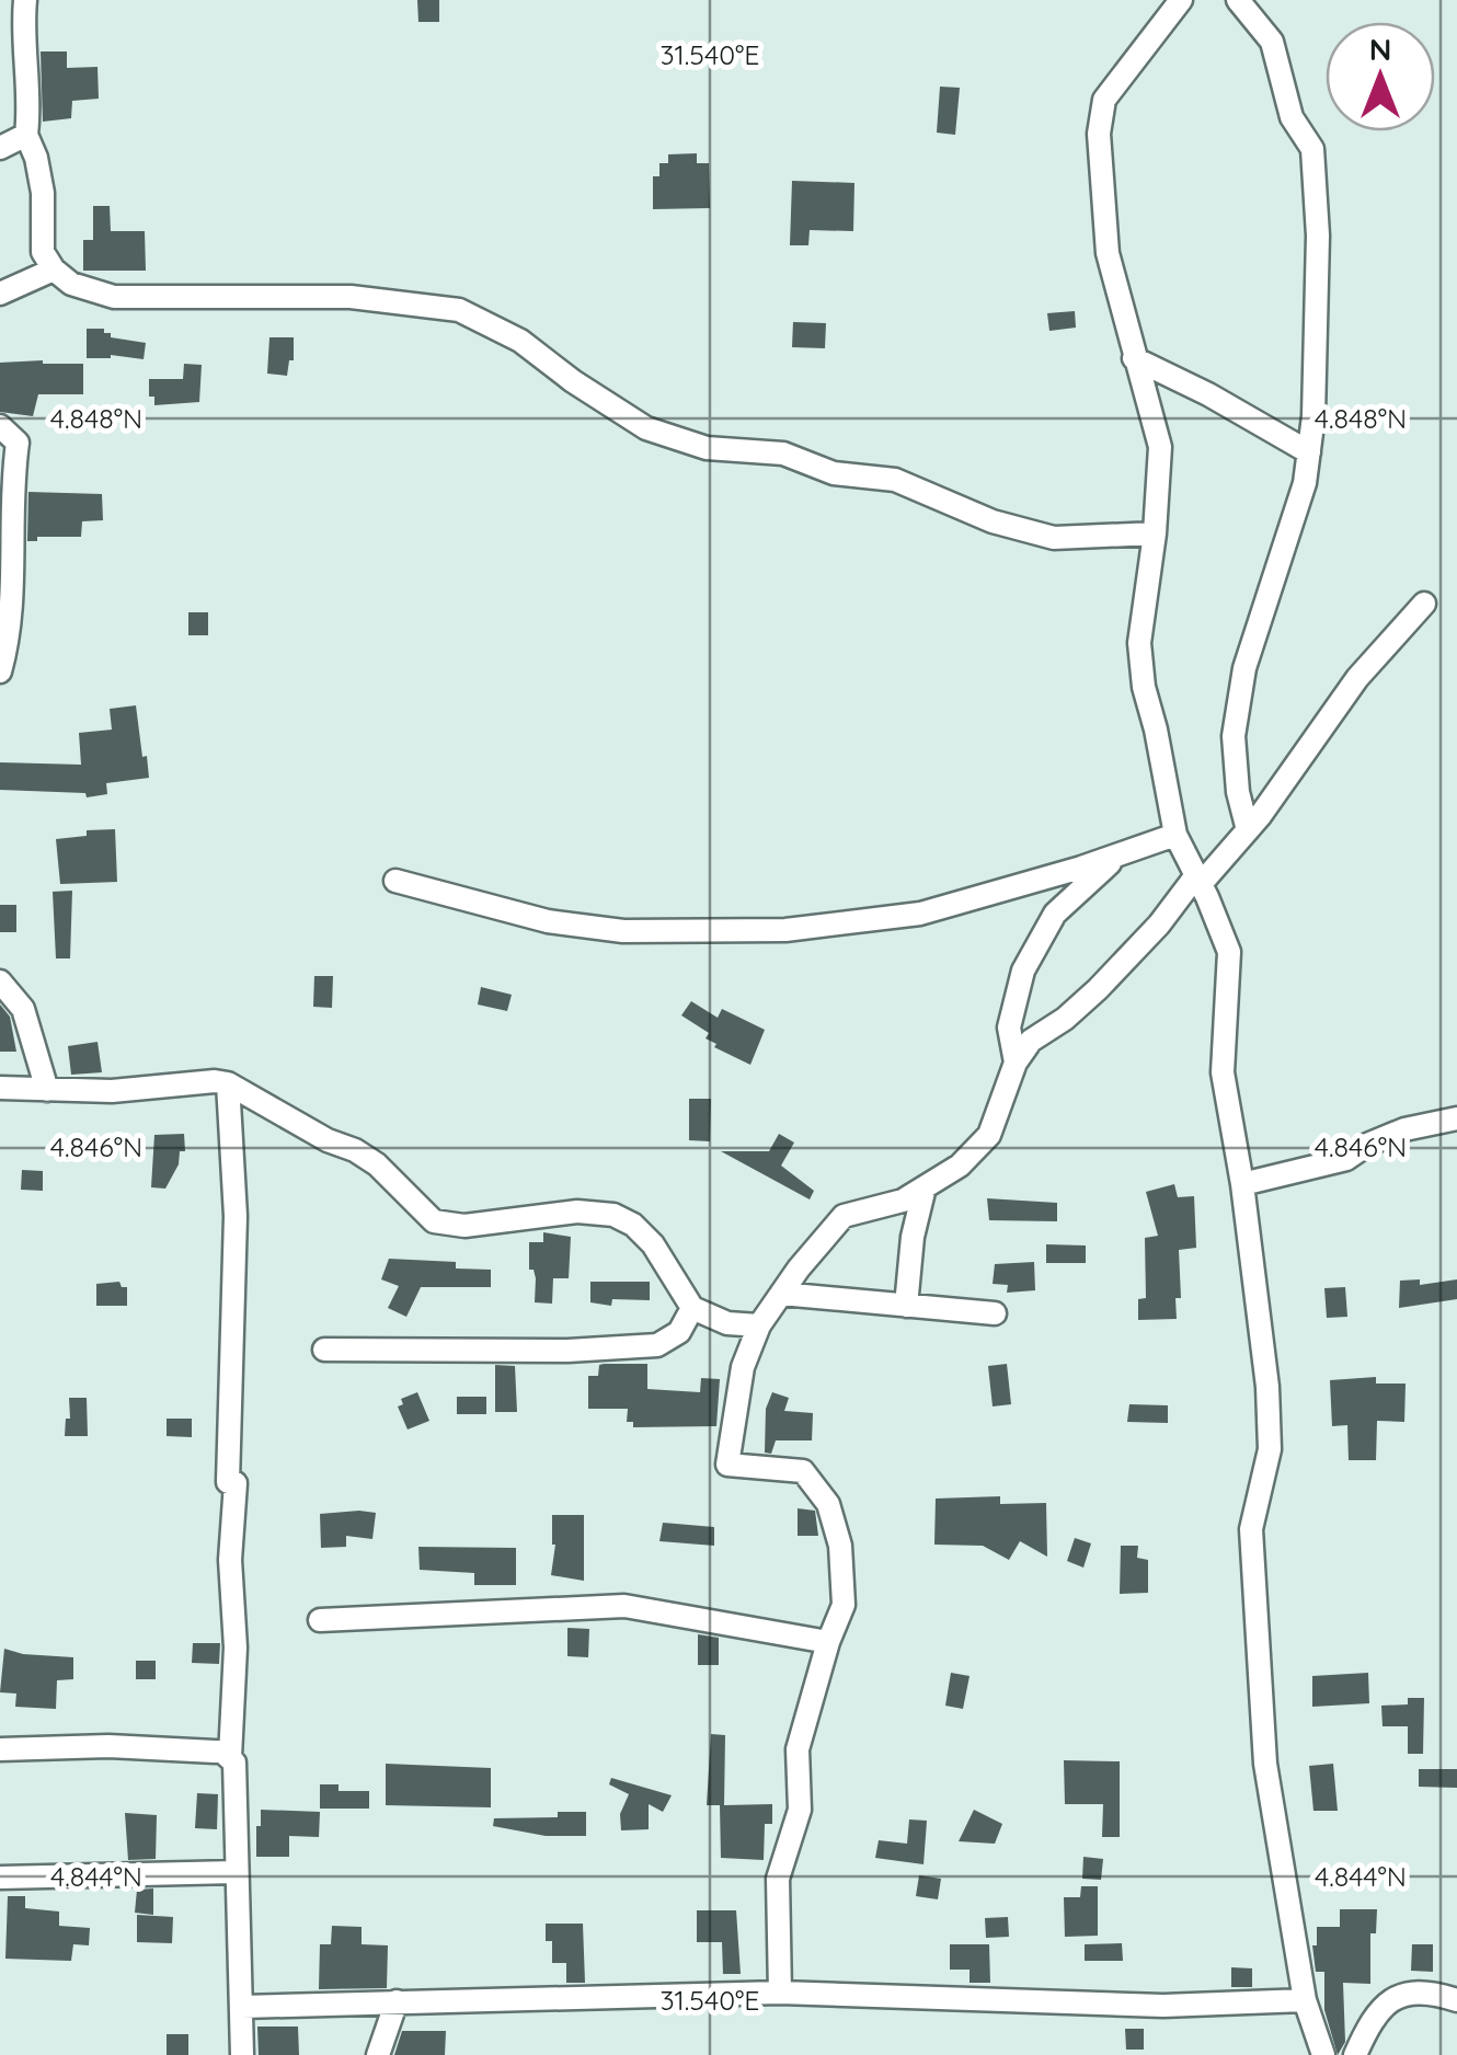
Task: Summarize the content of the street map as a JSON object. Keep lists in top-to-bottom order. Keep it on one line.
{"north":"top","coordinates":["31.540°E","4.848°N","4.846°N","4.844°N"]}
